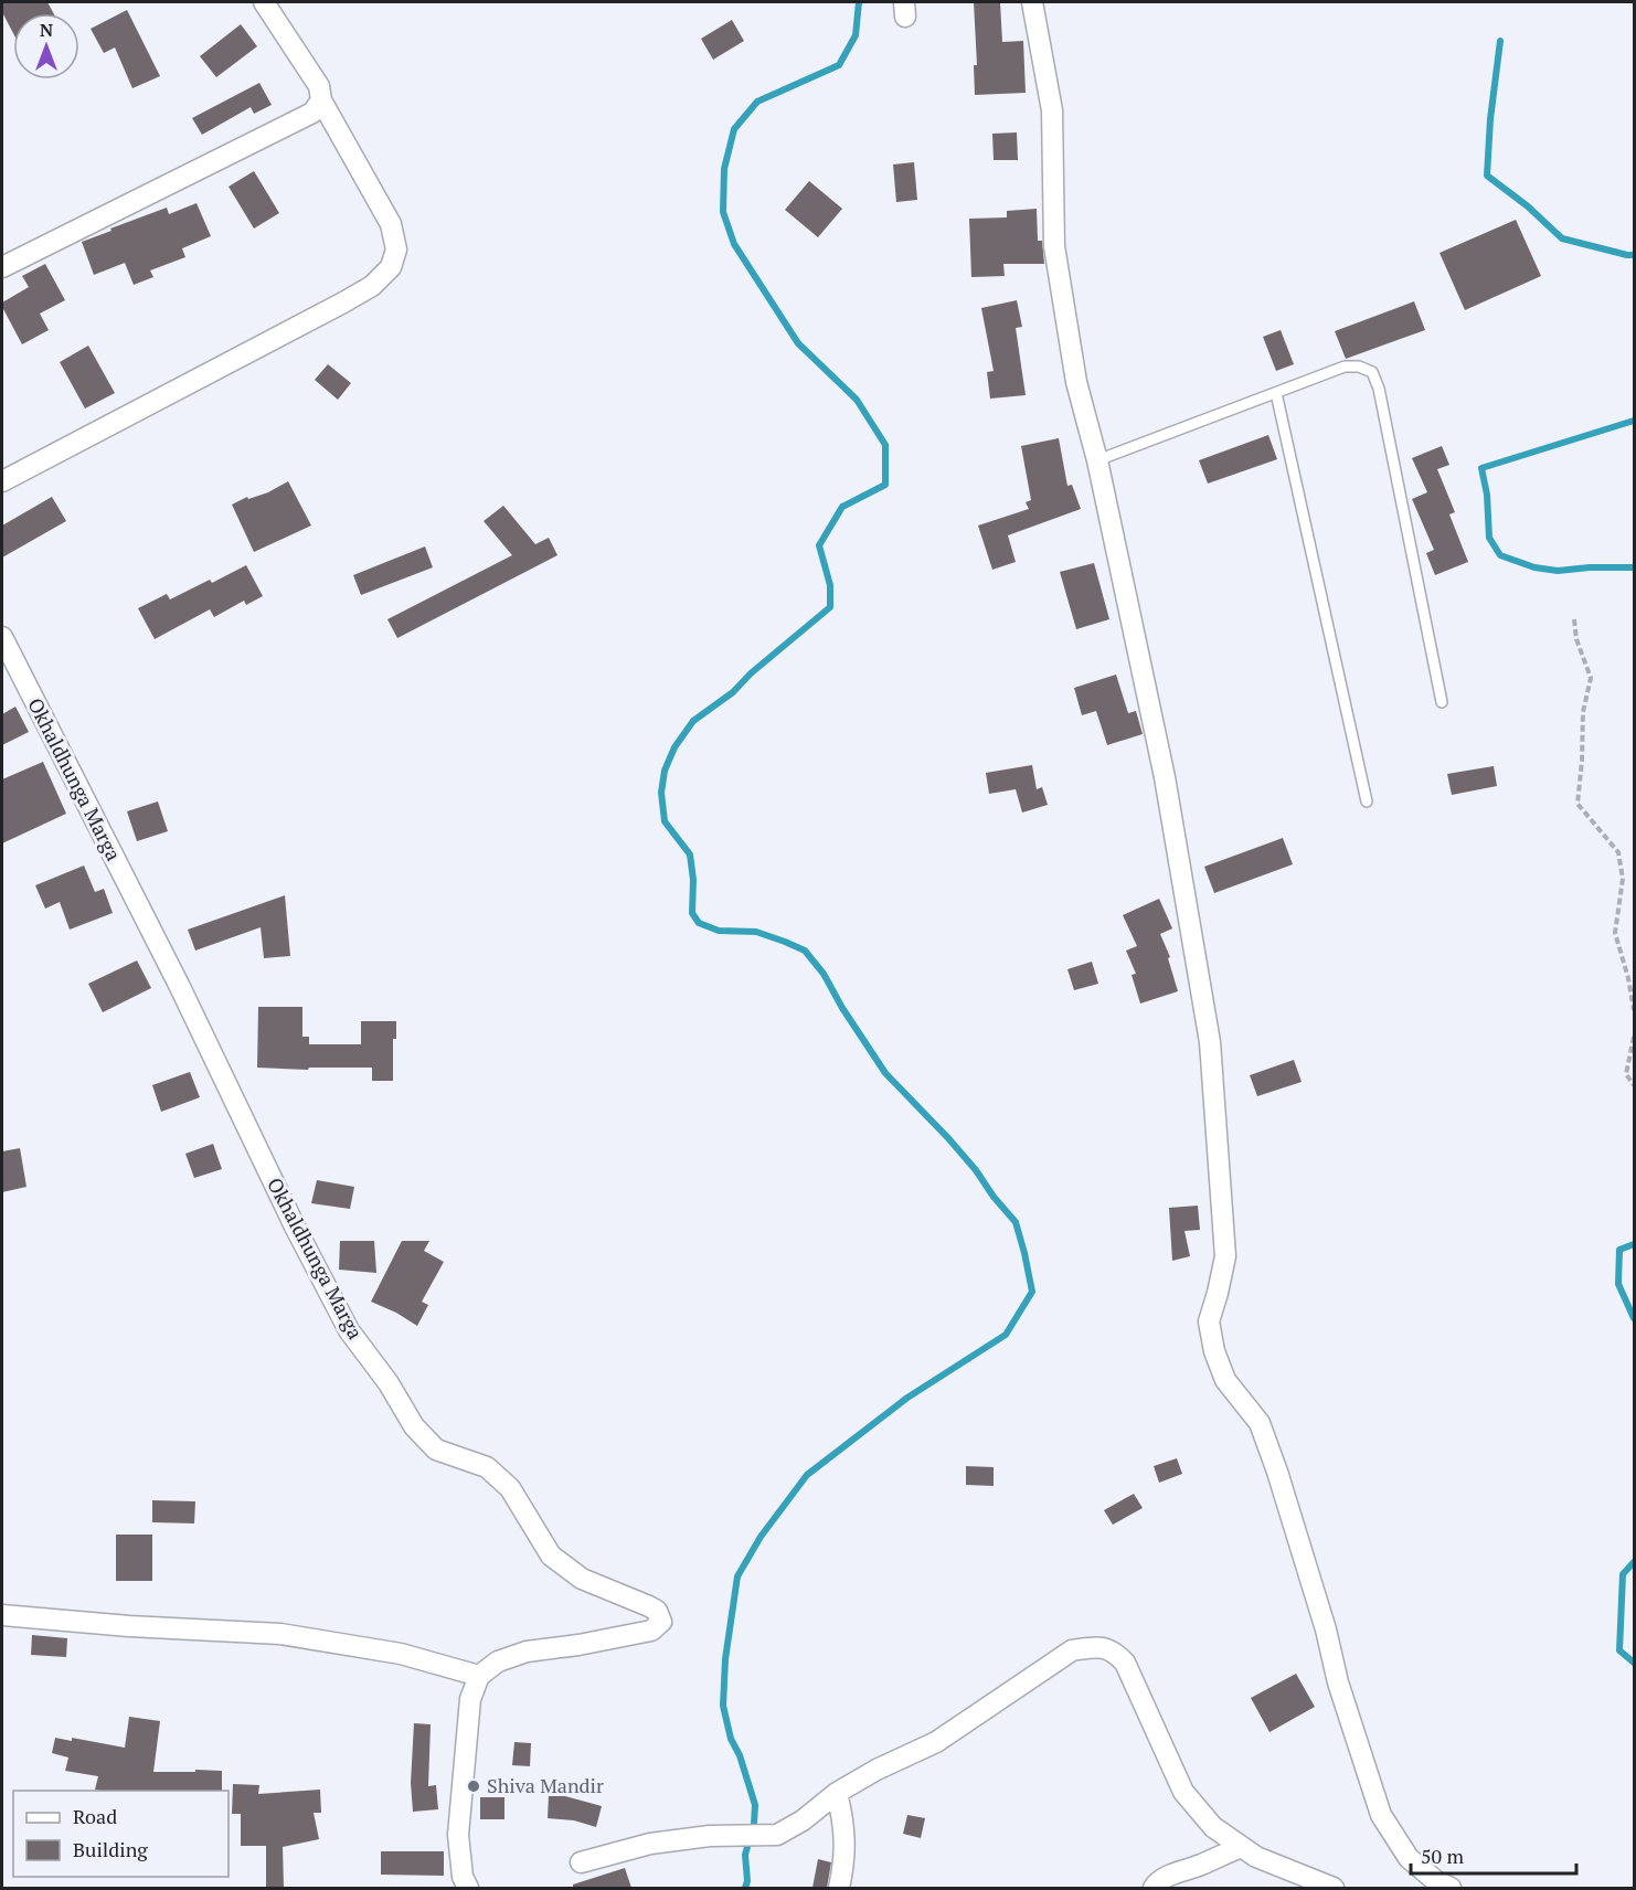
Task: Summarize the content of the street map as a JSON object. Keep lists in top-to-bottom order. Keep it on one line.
{"streets":{"street":["Okhaldhunga Marga"]},"places":["Shiva Mandir"],"legend":["Road","Building"],"scale_bar":"50 m","north":"top"}
